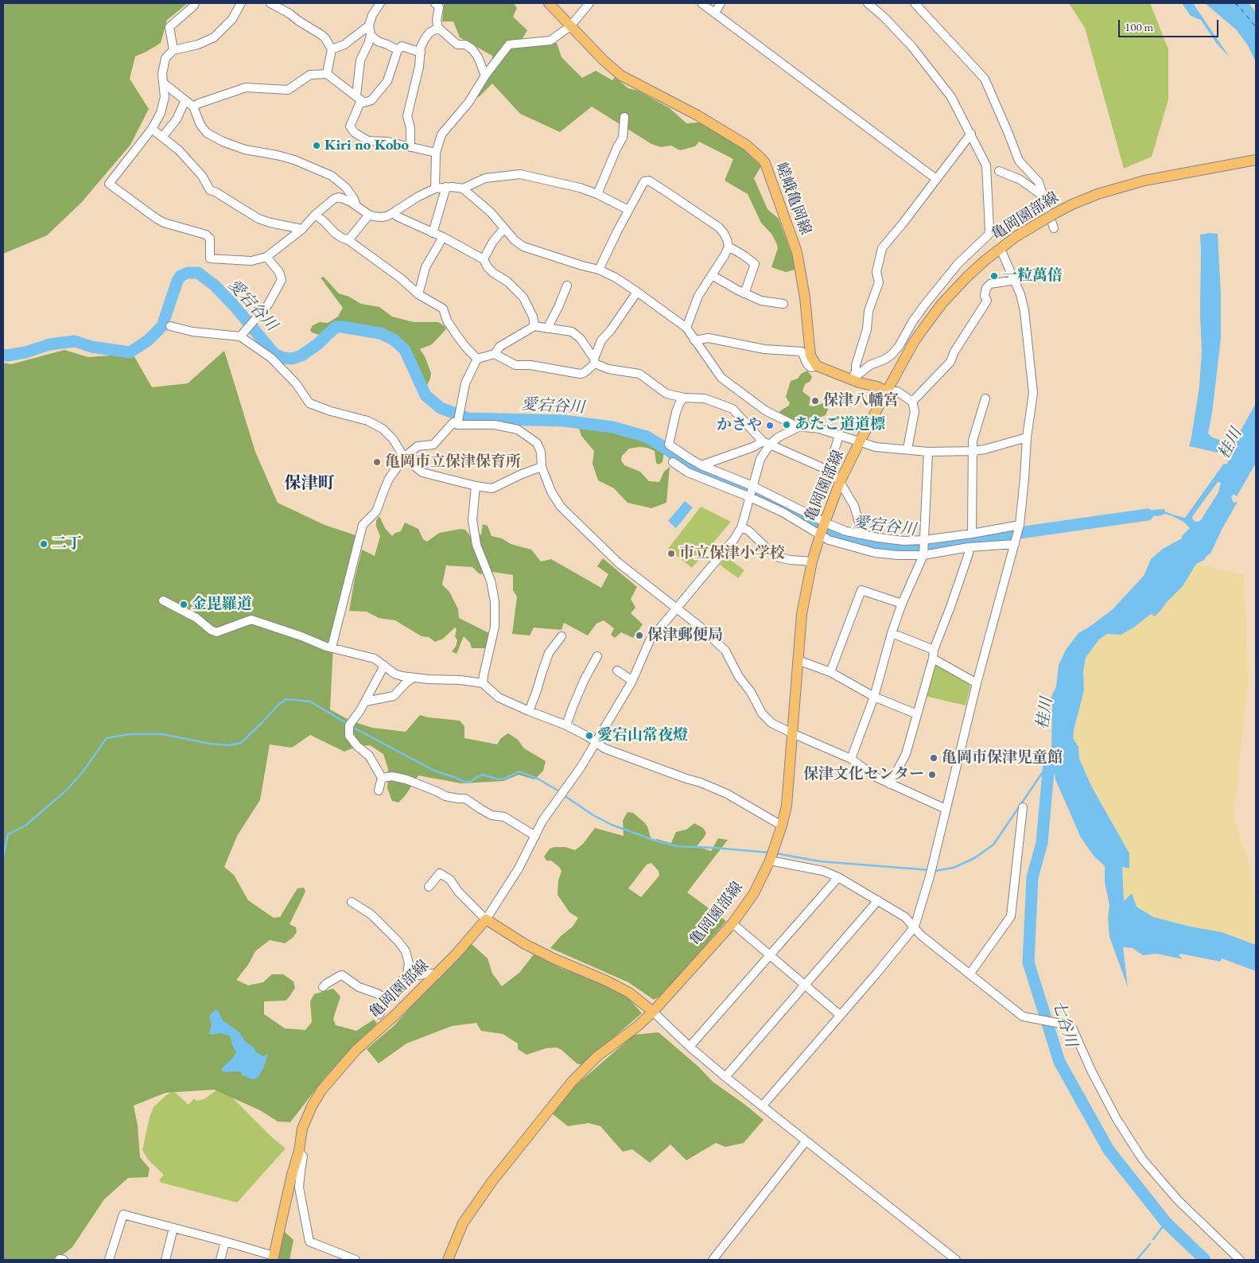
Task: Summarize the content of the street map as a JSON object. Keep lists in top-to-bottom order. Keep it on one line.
{"streets":{"main road":["嵯峨亀岡線","亀岡園部線"]},"districts":["保津町"],"water":["愛宕谷川","桂川","七谷川"],"places":["Kiri no Kobo","一粒萬倍","保津八幡宮","あたご道道標","かさや","亀岡市立保津保育所","二丁","市立保津小学校","金毘羅道","保津郵便局","愛宕山常夜燈","亀岡市保津児童館","保津文化センター"],"scale_bar":"100 m"}
